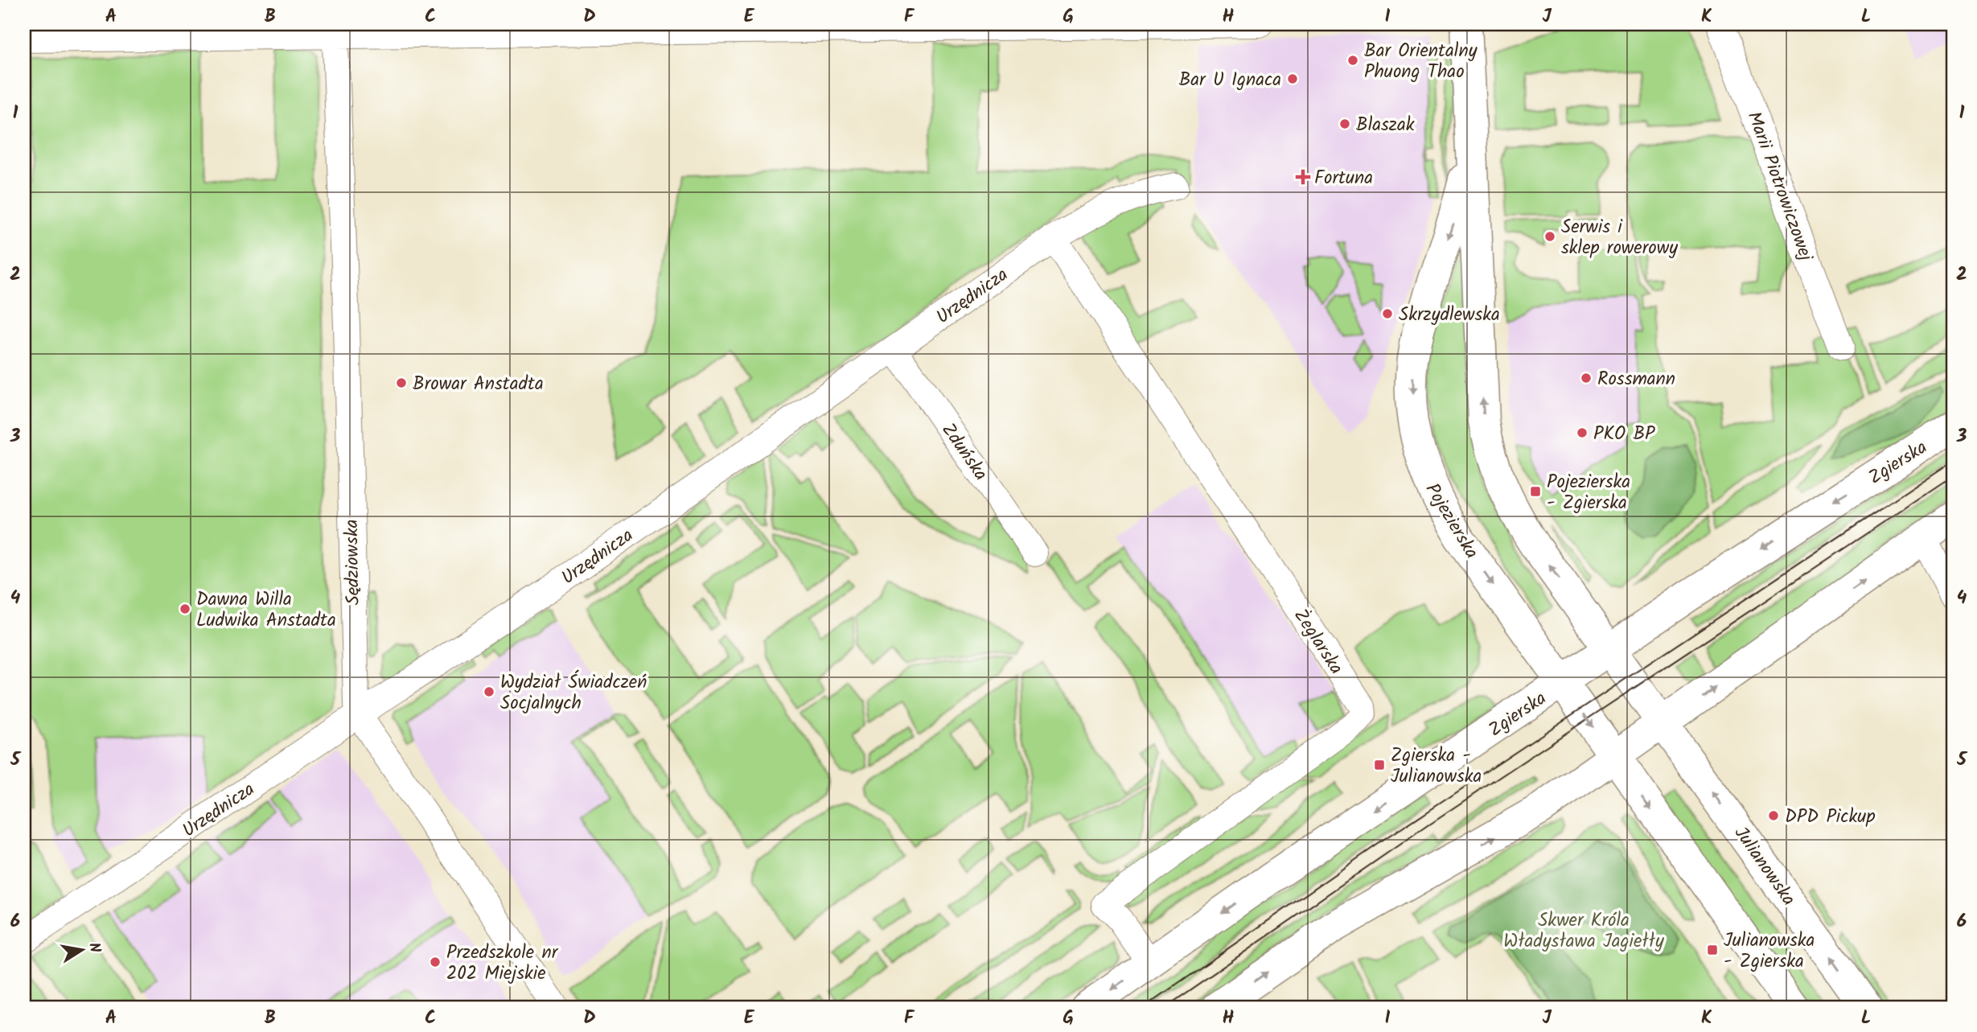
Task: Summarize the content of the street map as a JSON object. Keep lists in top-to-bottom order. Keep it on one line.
{"streets":{"main road":["Zgierska","Pojezierska","Julianowska"],"street":["Marii Piotrowiczowej","Urzędnicza","Zduńska","Sędziowska","Żeglarska"]},"crossings":[["Urzędnicza","Zduńska"],["Urzędnicza","Sędziowska"],["Urzędnicza","Żeglarska"],["Zgierska","Pojezierska"],["Zgierska","Żeglarska"],["Zgierska","Julianowska"],["Pojezierska","Julianowska"]],"parks":["Skwer Króla Władysława Jagiełły"],"places":{"other":["Bar Orientalny Phuong Thao","Bar U Ignaca","Blaszak","Serwis i sklep rowerowy","Skrzydlewska","Rossmann","Browar Anstadta","PKO BP","Dawna Willa Ludwika Anstadta","Wydział Świadczeń Socjalnych","DPD Pickup","Przedszkole nr 202 Miejskie"],"health":["Fortuna"],"transit":["Pojezierska - Zgierska","Zgierska - Julianowska","Julianowska - Zgierska"]},"north":"right","grid":{"columns":["A","B","C","D","E","F","G","H","I","J","K","L"],"rows":["1","2","3","4","5","6"]}}
